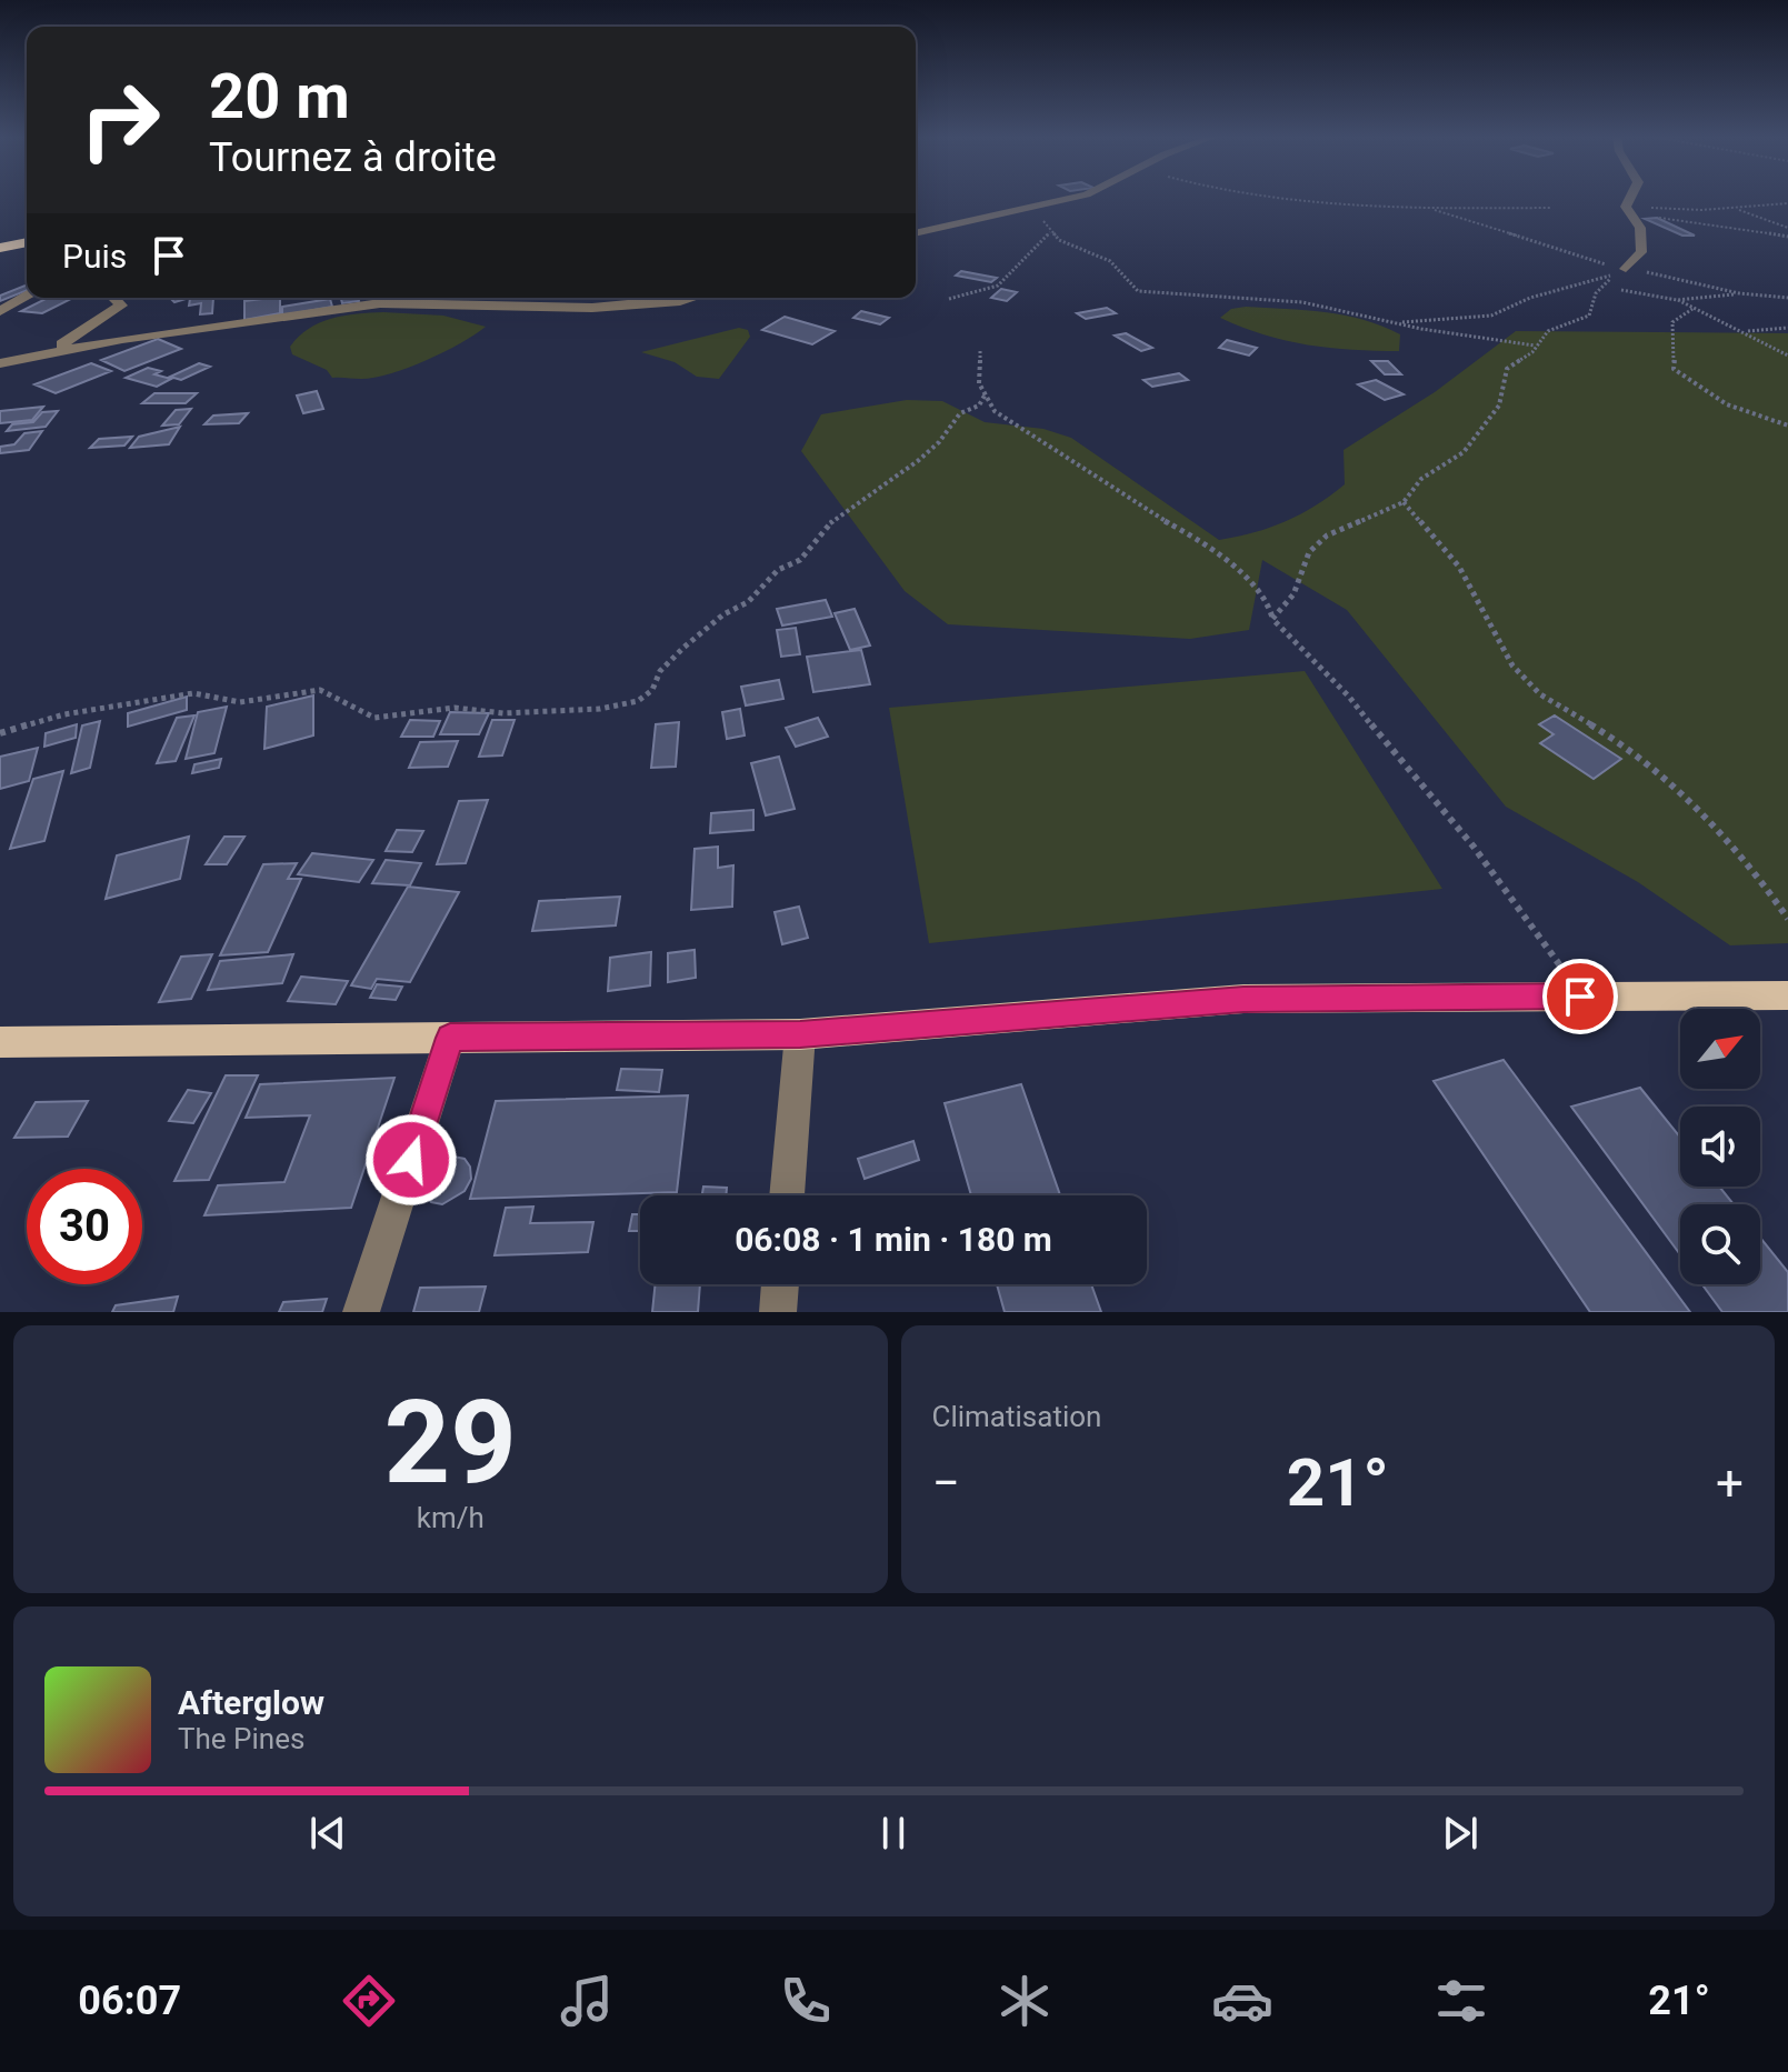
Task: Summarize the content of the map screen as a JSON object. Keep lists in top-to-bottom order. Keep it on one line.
{"north":"top right","page":{"turn":["20 m","Tournez à droite"],"then":"Puis","limit":"30","trip":"06:08 · 1 min · 180 m","tile":[["29","km/h"],"Climatisation"],"heat":["−","21°","+"],"song":["Afterglow","The Pines"],"tabs":["06:07","21°"]}}
